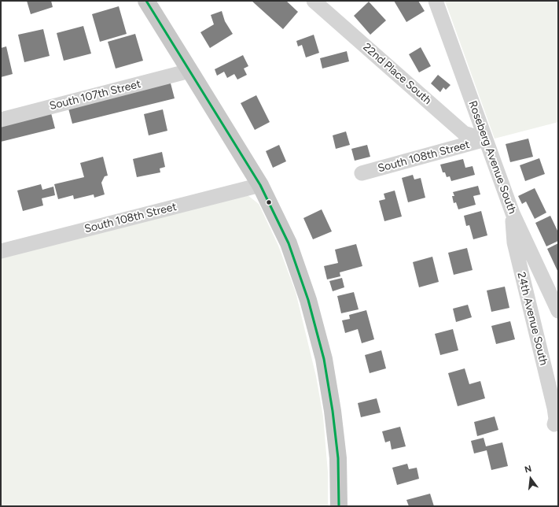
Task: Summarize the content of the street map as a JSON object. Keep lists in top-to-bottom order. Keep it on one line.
{"streets":{"street":["22nd Place South","South 107th Street","South 108th Street","Roseberg Avenue South","24th Avenue South"]},"crossings":[["22nd Place South","South 108th Street"],["22nd Place South","Roseberg Avenue South"],["South 108th Street","Roseberg Avenue South"],["Roseberg Avenue South","24th Avenue South"]],"north":"top"}
